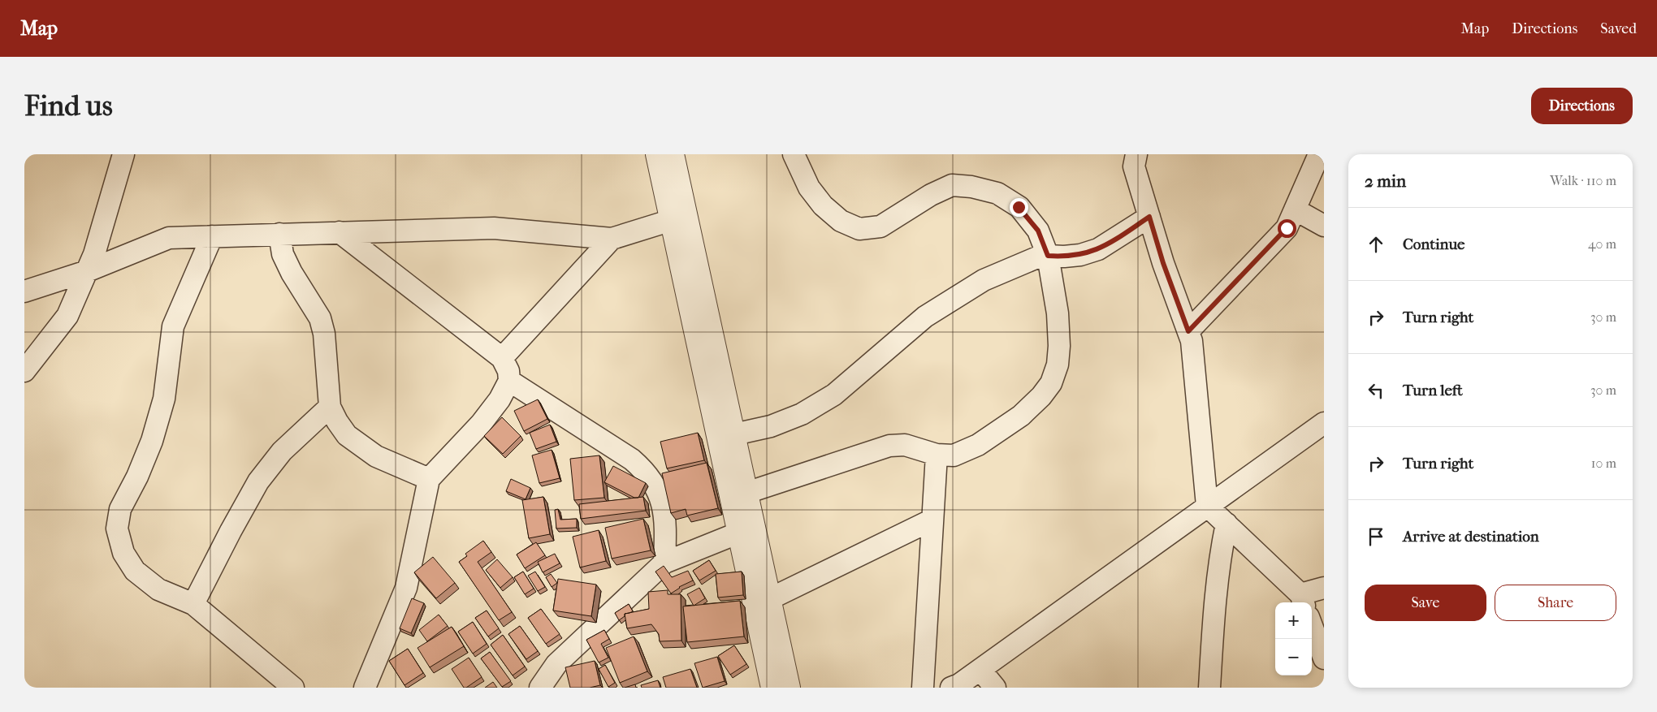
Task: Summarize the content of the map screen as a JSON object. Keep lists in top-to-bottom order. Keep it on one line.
{"page":{"header":"Map","nav":["Map","Directions","Saved"],"buttons":["Directions",["Save","Share"]],"title":"Find us","heading":["2 min","Walk · 110 m"],"list":[["Continue","40 m"],["Turn right","30 m"],["Turn left","30 m"],["Turn right","10 m"],"Arrive at destination"],"map_buttons":["+","−"]}}
